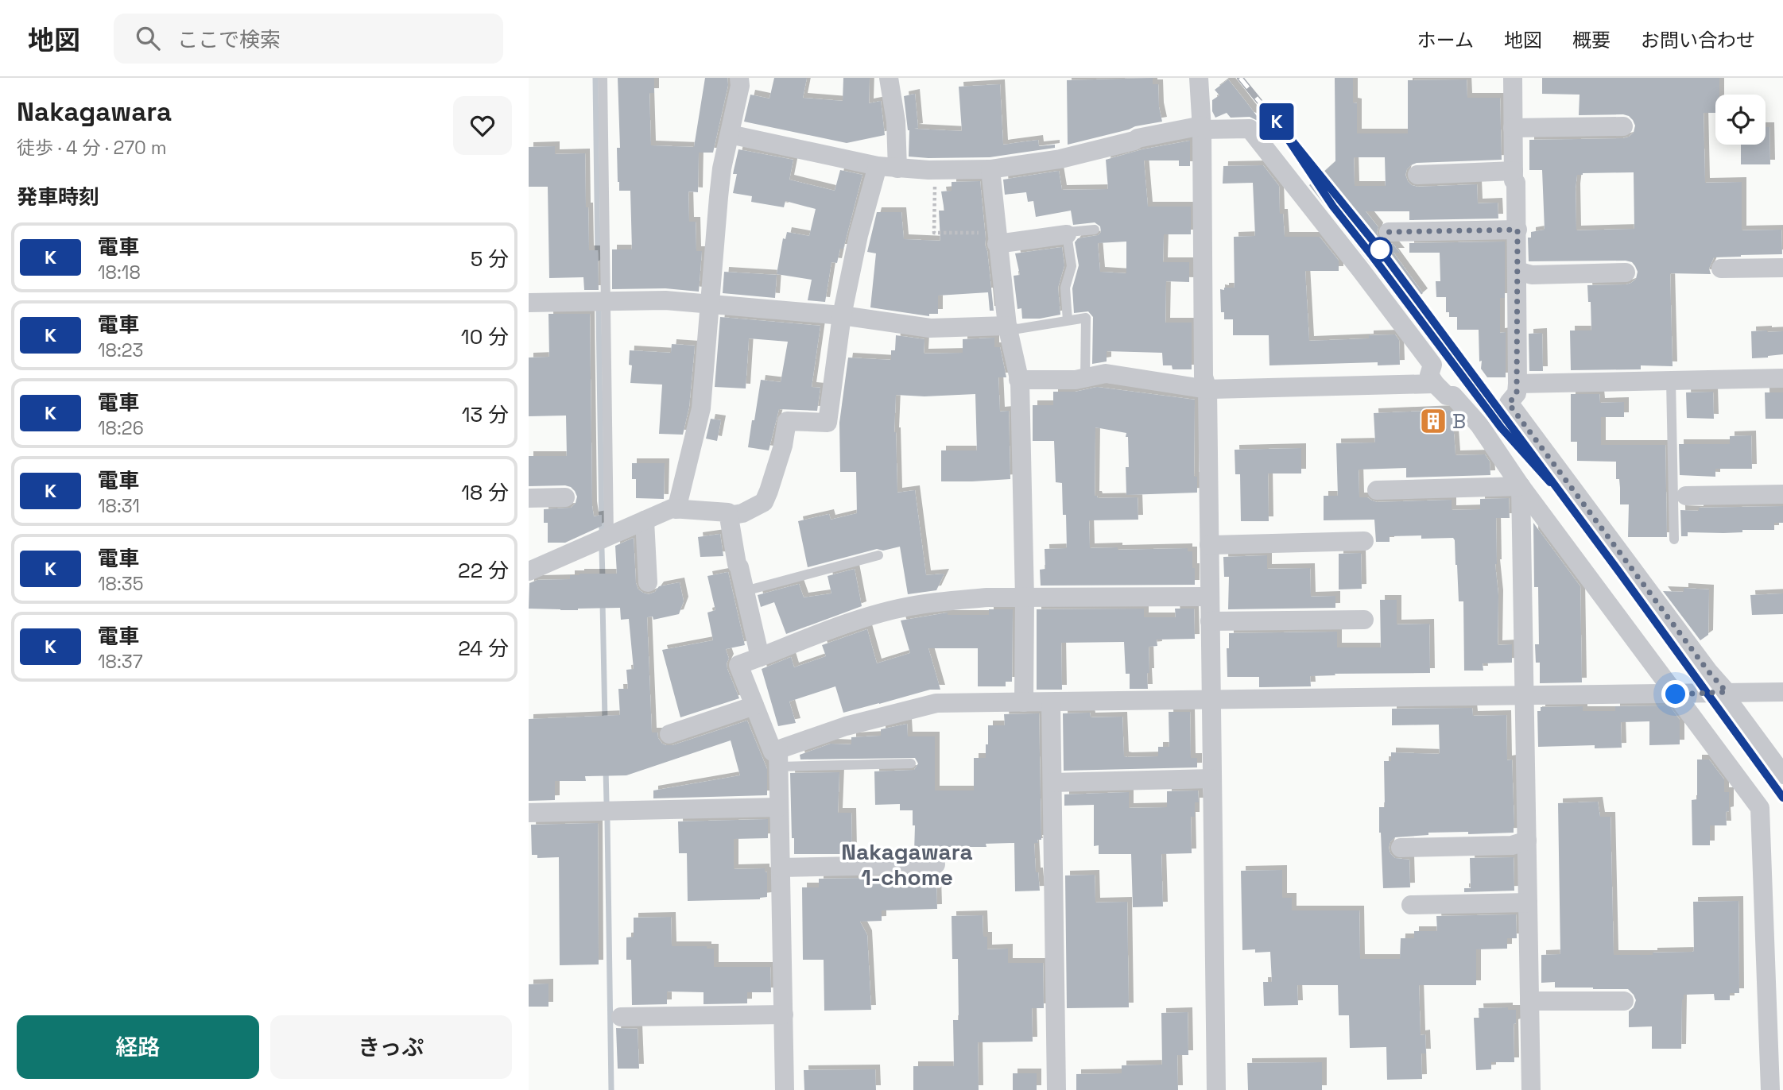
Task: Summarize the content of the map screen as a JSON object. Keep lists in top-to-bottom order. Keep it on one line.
{"districts":["Nakagawara 1-chome"],"places":{"building":["B"]},"page":{"header":"地図","search":"ここで検索","nav":["ホーム","地図","概要","お問い合わせ"],"heading":[["Nakagawara","徒歩 · 4 分 · 270 m"],"発車時刻"],"on_map":"K","list":[{"mark":"K","name":"電車","note":"18:18","value":"5 分"},{"mark":"K","name":"電車","note":"18:23","value":"10 分"},{"mark":"K","name":"電車","note":"18:26","value":"13 分"},{"mark":"K","name":"電車","note":"18:31","value":"18 分"},{"mark":"K","name":"電車","note":"18:35","value":"22 分"},{"mark":"K","name":"電車","note":"18:37","value":"24 分"}],"buttons":["経路","きっぷ"]}}
